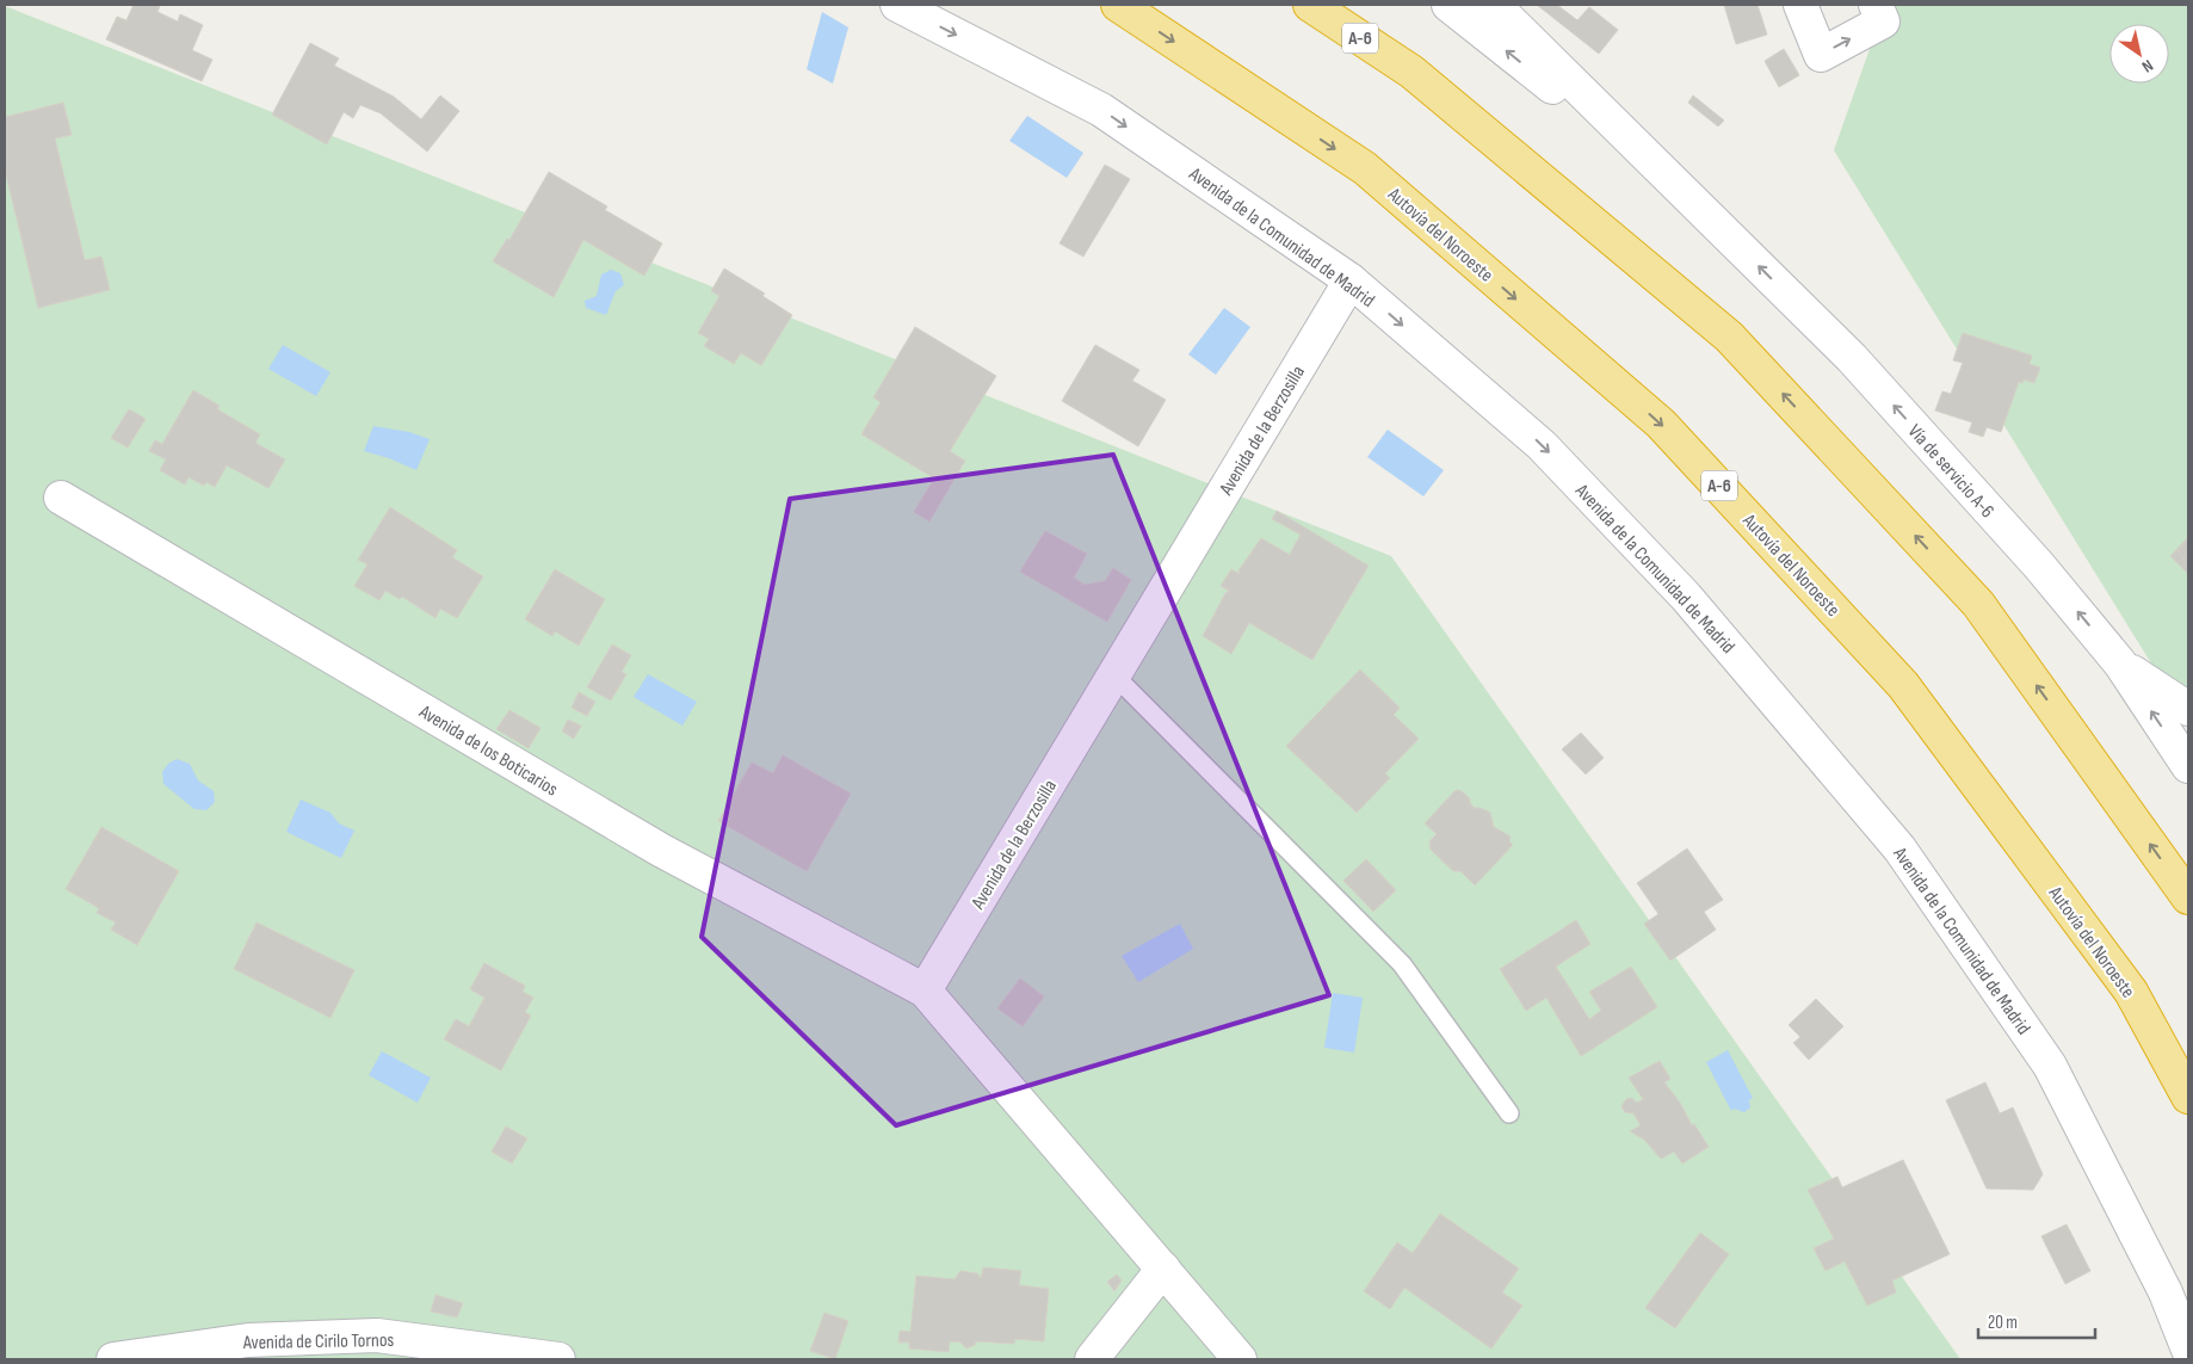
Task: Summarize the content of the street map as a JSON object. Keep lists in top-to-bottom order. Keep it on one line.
{"streets":{"highway":["A-6","Autovía del Noroeste"],"street":["Avenida de la Comunidad de Madrid","Avenida de la Berzosilla","Vía de servicio A-6","Avenida de los Boticarios","Avenida de Cirilo Tornos"]},"crossings":[["Avenida de la Comunidad de Madrid","Avenida de la Berzosilla"],["Avenida de la Berzosilla","Avenida de los Boticarios"]],"one_way":["Avenida de la Comunidad de Madrid","Vía de servicio A-6"],"scale_bar":"20 m","north":"bottom right"}
